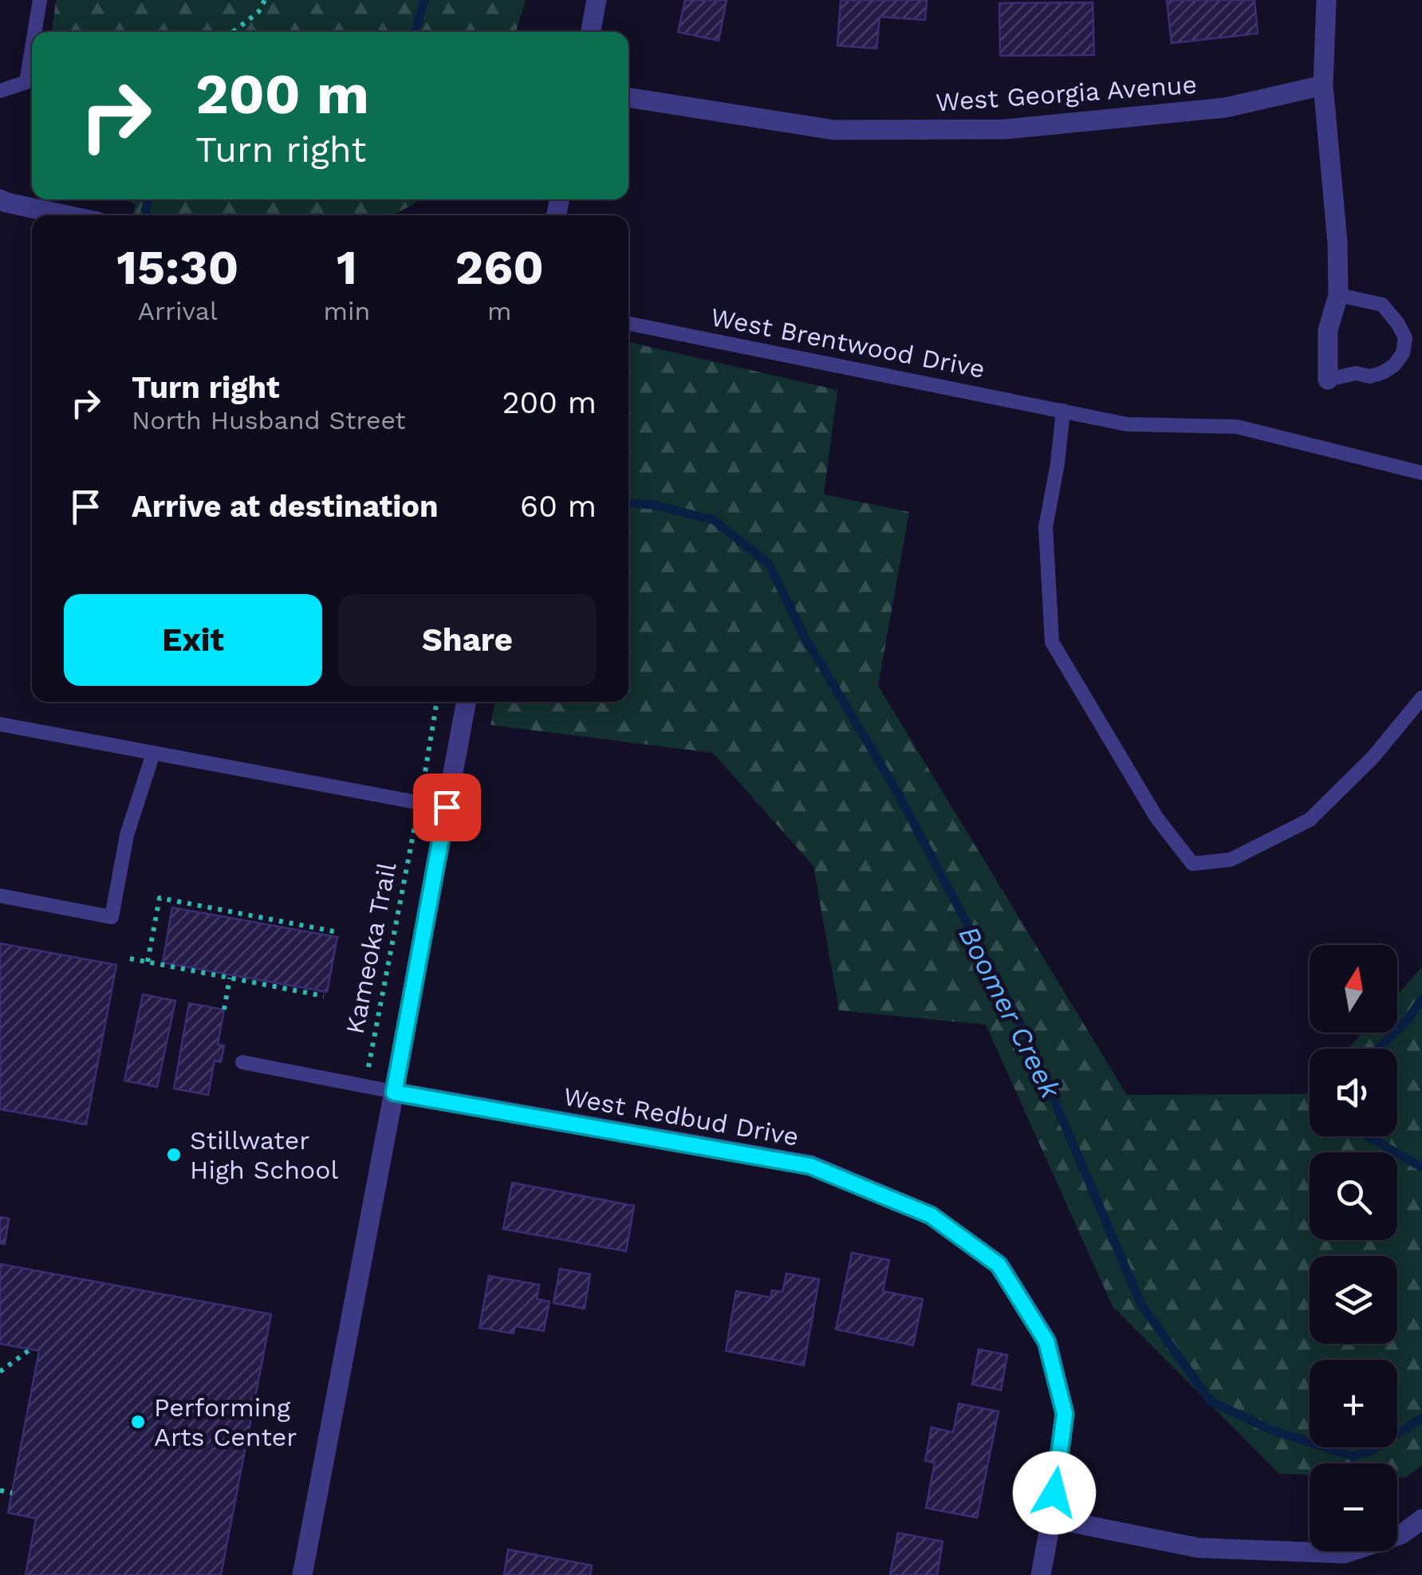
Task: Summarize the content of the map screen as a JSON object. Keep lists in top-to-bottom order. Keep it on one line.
{"streets":{"street":["West Georgia Avenue","West Redbud Drive"],"lane":["West Brentwood Drive"],"path":["Kameoka Trail"]},"water":["Boomer Creek"],"places":["Stillwater High School","Performing Arts Center"],"north":"top","page":{"turn":["200 m","Turn right"],"eta":["15:30","Arrival","1","min","260","m"],"list":[{"name":"Turn right","note":"North Husband Street","value":"200 m"},{"name":"Arrive at destination","value":"60 m"}],"buttons":["Exit","Share"],"map_buttons":["+","−"]}}
